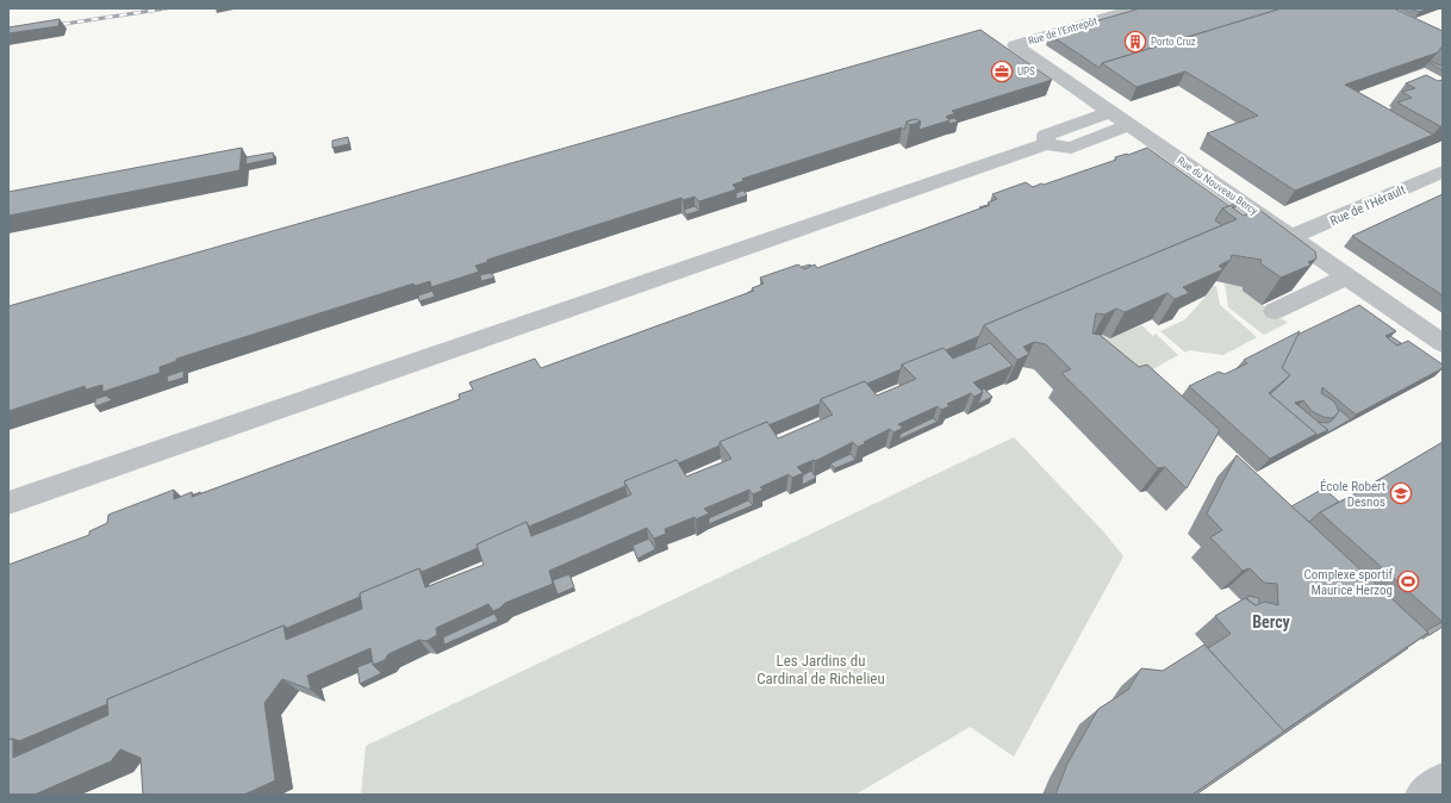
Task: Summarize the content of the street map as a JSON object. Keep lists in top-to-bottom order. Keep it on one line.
{"streets":{"street":["Rue de l'Entrepôt","Rue du Nouveau Bercy","Rue de l'Hérault"]},"crossings":[["Rue de l'Entrepôt","Rue du Nouveau Bercy"],["Rue du Nouveau Bercy","Rue de l'Hérault"]],"districts":["Bercy"],"parks":["Les Jardins du Cardinal de Richelieu"],"places":{"building":["Porto Cruz"],"office":["UPS"],"school or university":["École Robert Desnos"],"sports":["Complexe sportif Maurice Herzog"]}}
